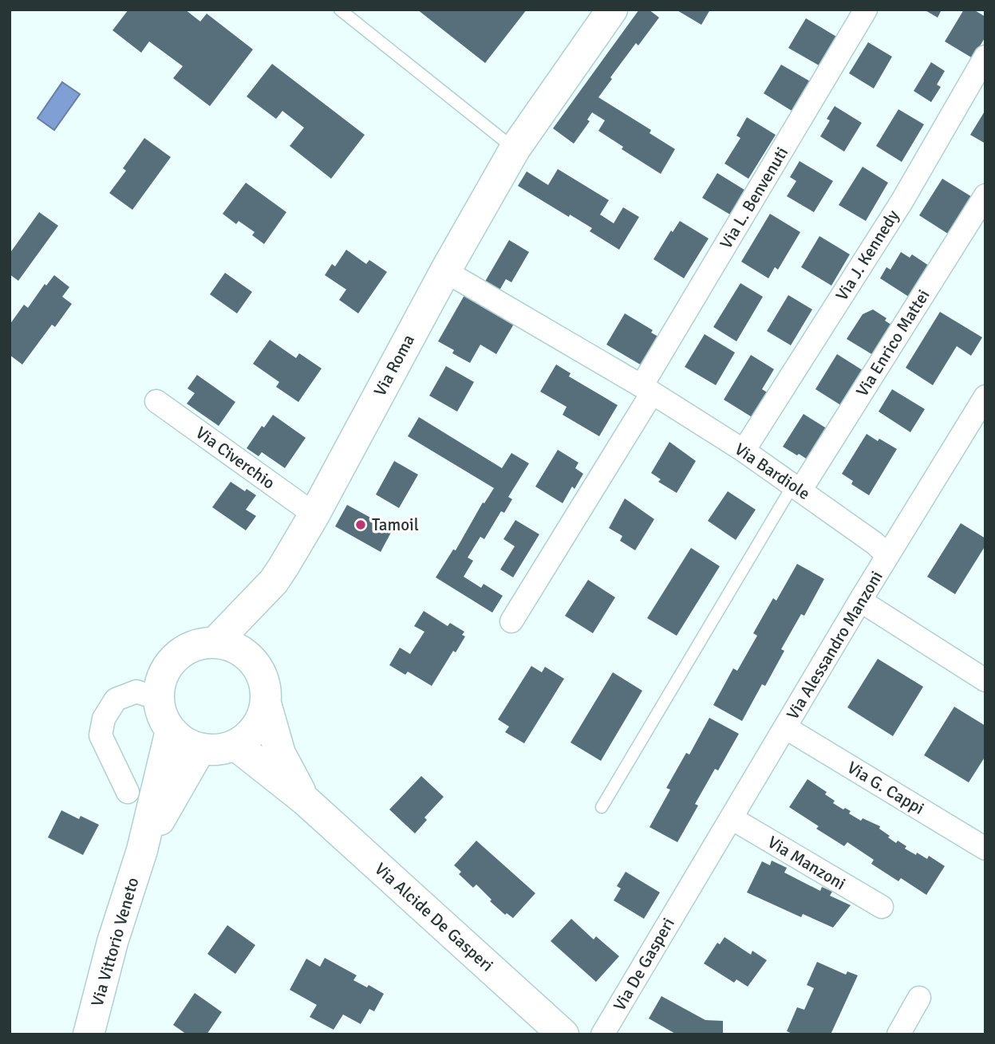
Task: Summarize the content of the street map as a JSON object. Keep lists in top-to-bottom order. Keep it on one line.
{"streets":{"main road":["Via Roma","Via Alcide De Gasperi","Via Vittorio Veneto"],"street":["Via L. Benvenuti","Via J. Kennedy","Via Enrico Mattei","Via Civerchio","Via Bardiole","Via Alessandro Manzoni","Via G. Cappi","Via Manzoni","Via De Gasperi"]},"crossings":[["Via L. Benvenuti","Via Bardiole"],["Via J. Kennedy","Via Bardiole"],["Via Enrico Mattei","Via Bardiole"],["Via Roma","Via Civerchio"],["Via Roma","Via Bardiole"],["Via Bardiole","Via Alessandro Manzoni"],["Via Alessandro Manzoni","Via G. Cappi"],["Via Alessandro Manzoni","Via Manzoni"],["Via Alessandro Manzoni","Via De Gasperi"]],"places":["Tamoil"]}
